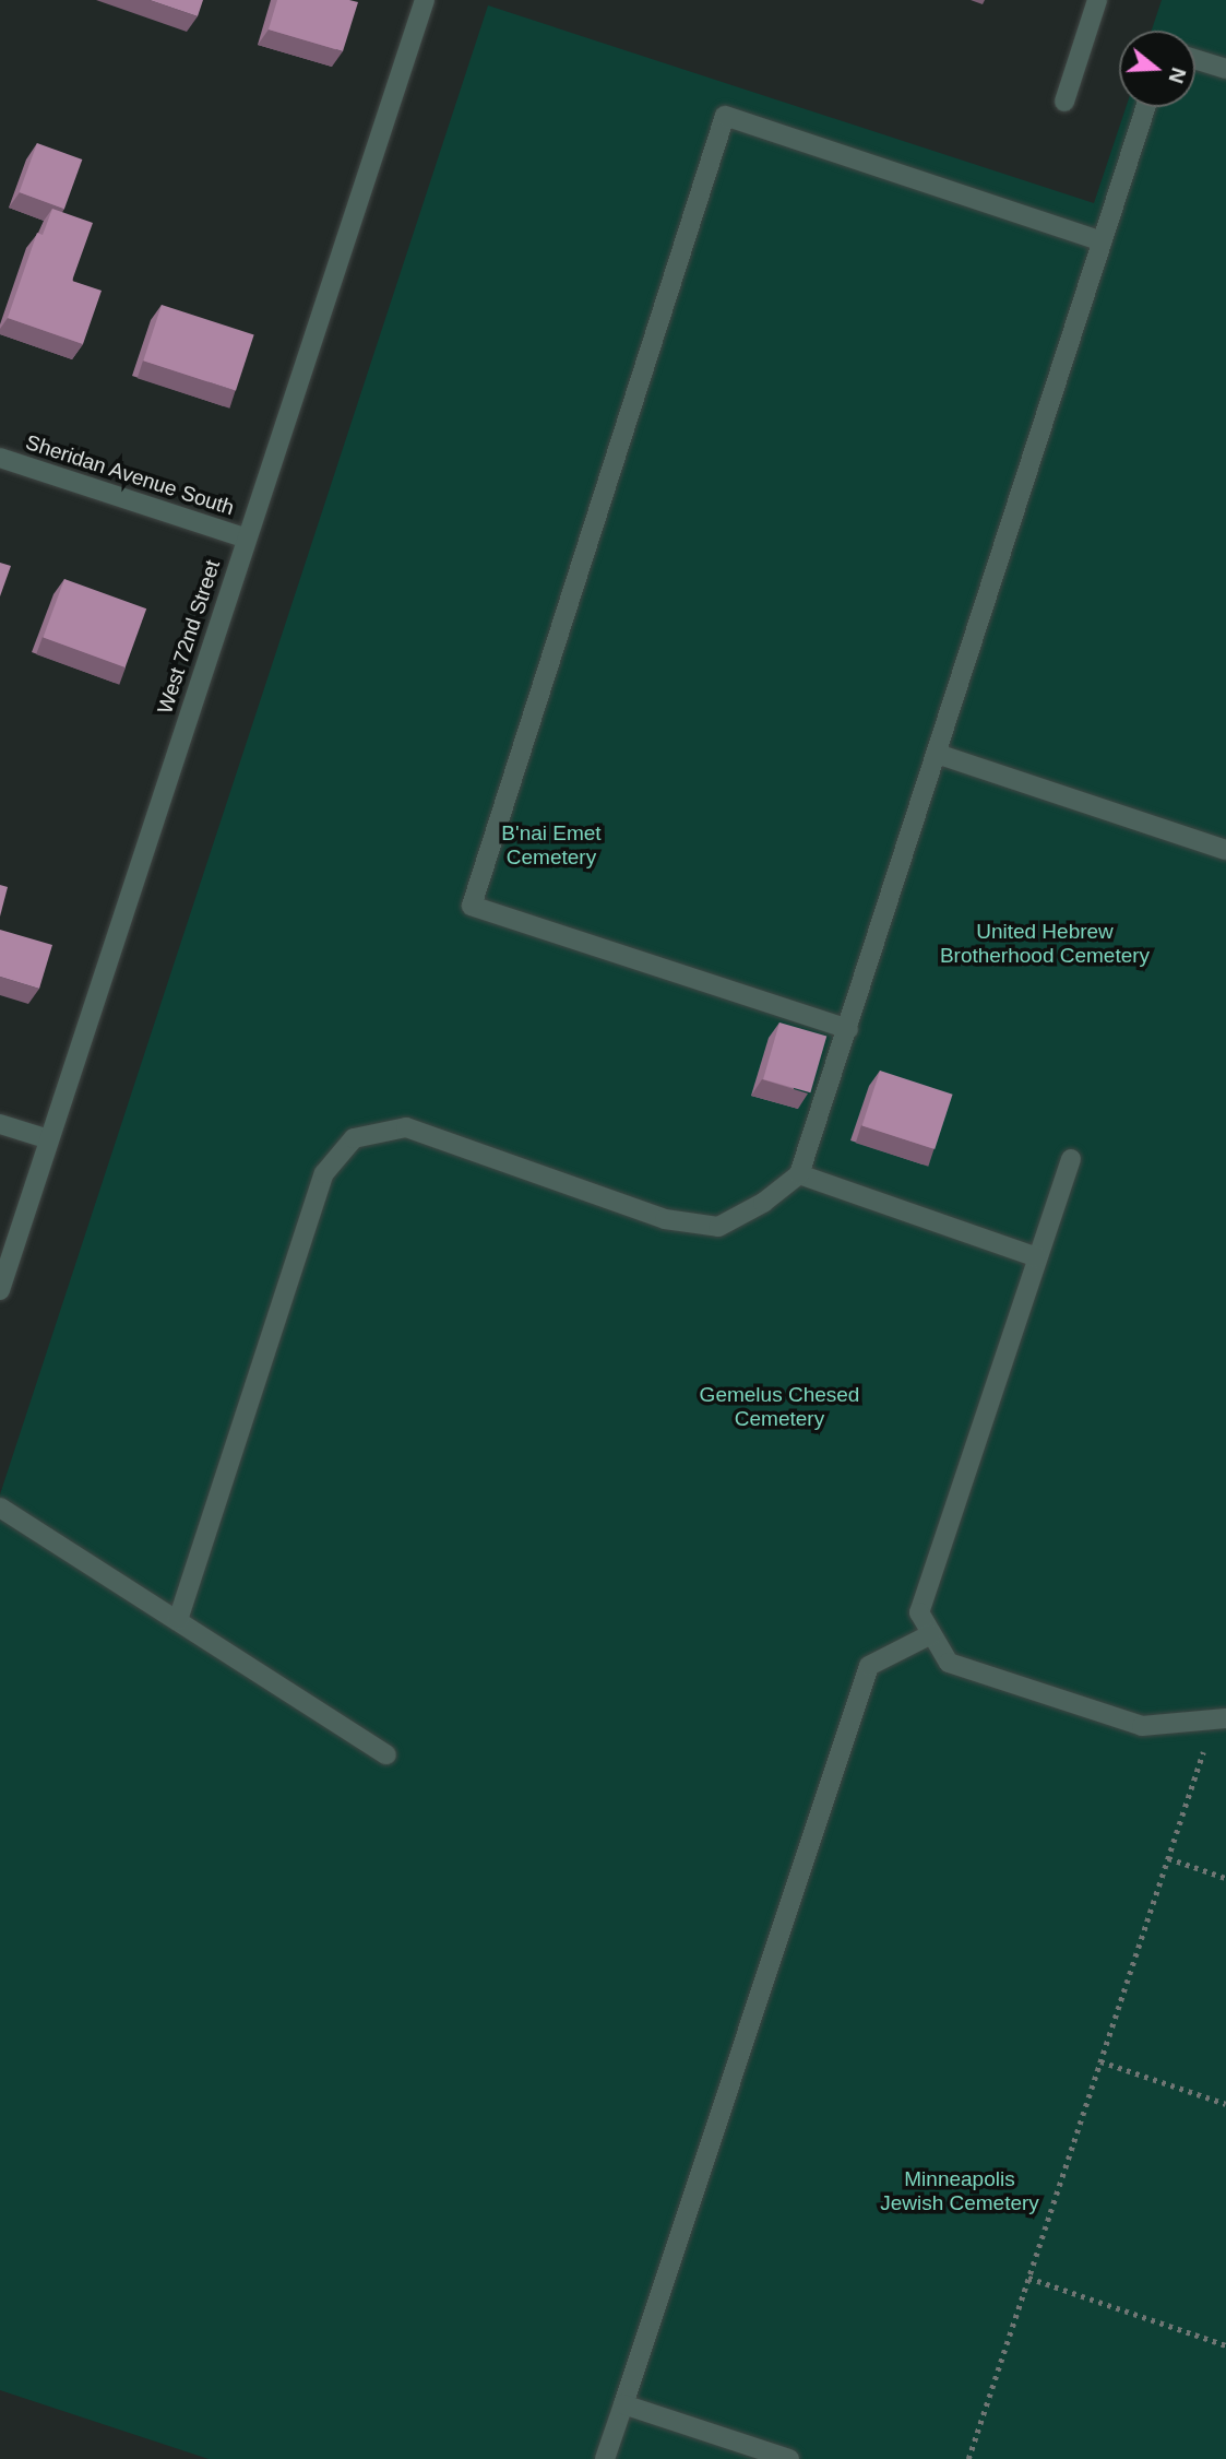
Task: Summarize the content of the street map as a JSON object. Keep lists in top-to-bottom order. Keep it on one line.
{"streets":{"street":["Sheridan Avenue South","West 72nd Street"]},"crossings":[["Sheridan Avenue South","West 72nd Street"]],"parks":["B'nai Emet Cemetery","United Hebrew Brotherhood Cemetery","Gemelus Chesed Cemetery","Minneapolis Jewish Cemetery"],"north":"right"}
